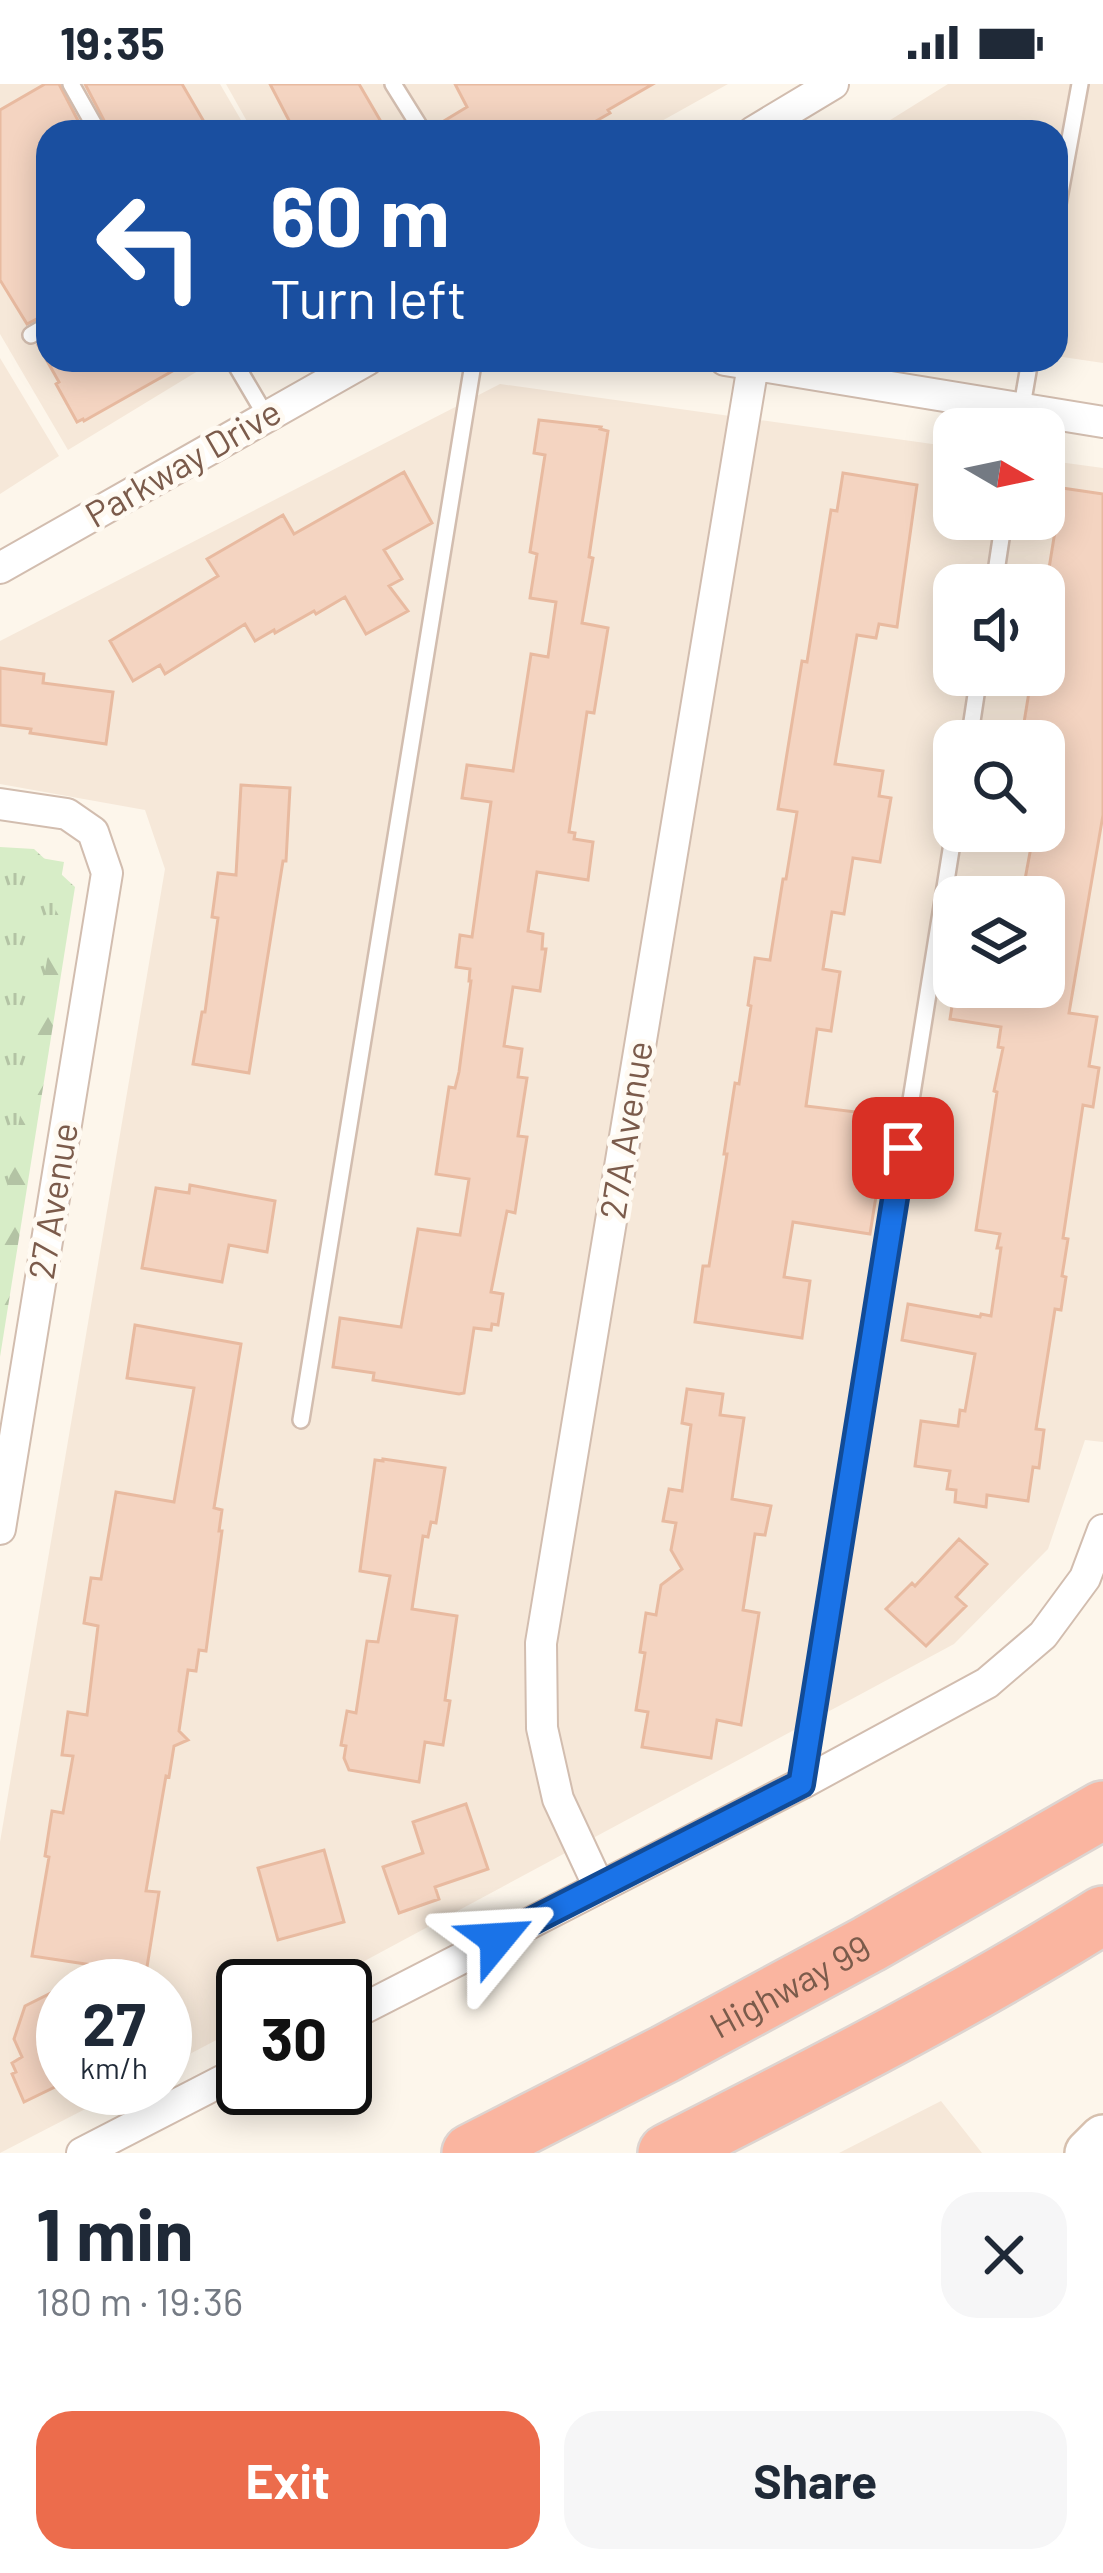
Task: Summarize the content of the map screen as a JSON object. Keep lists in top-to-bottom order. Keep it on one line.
{"streets":{"highway":["Highway 99"],"street":["Parkway Drive","27A Avenue","27 Avenue"]},"north":"right","page":{"status":"19:35","turn":["60 m","Turn left"],"speed":"27 km/h","limit":"30","heading":["1 min","180 m · 19:36"],"buttons":["Exit","Share"]}}
